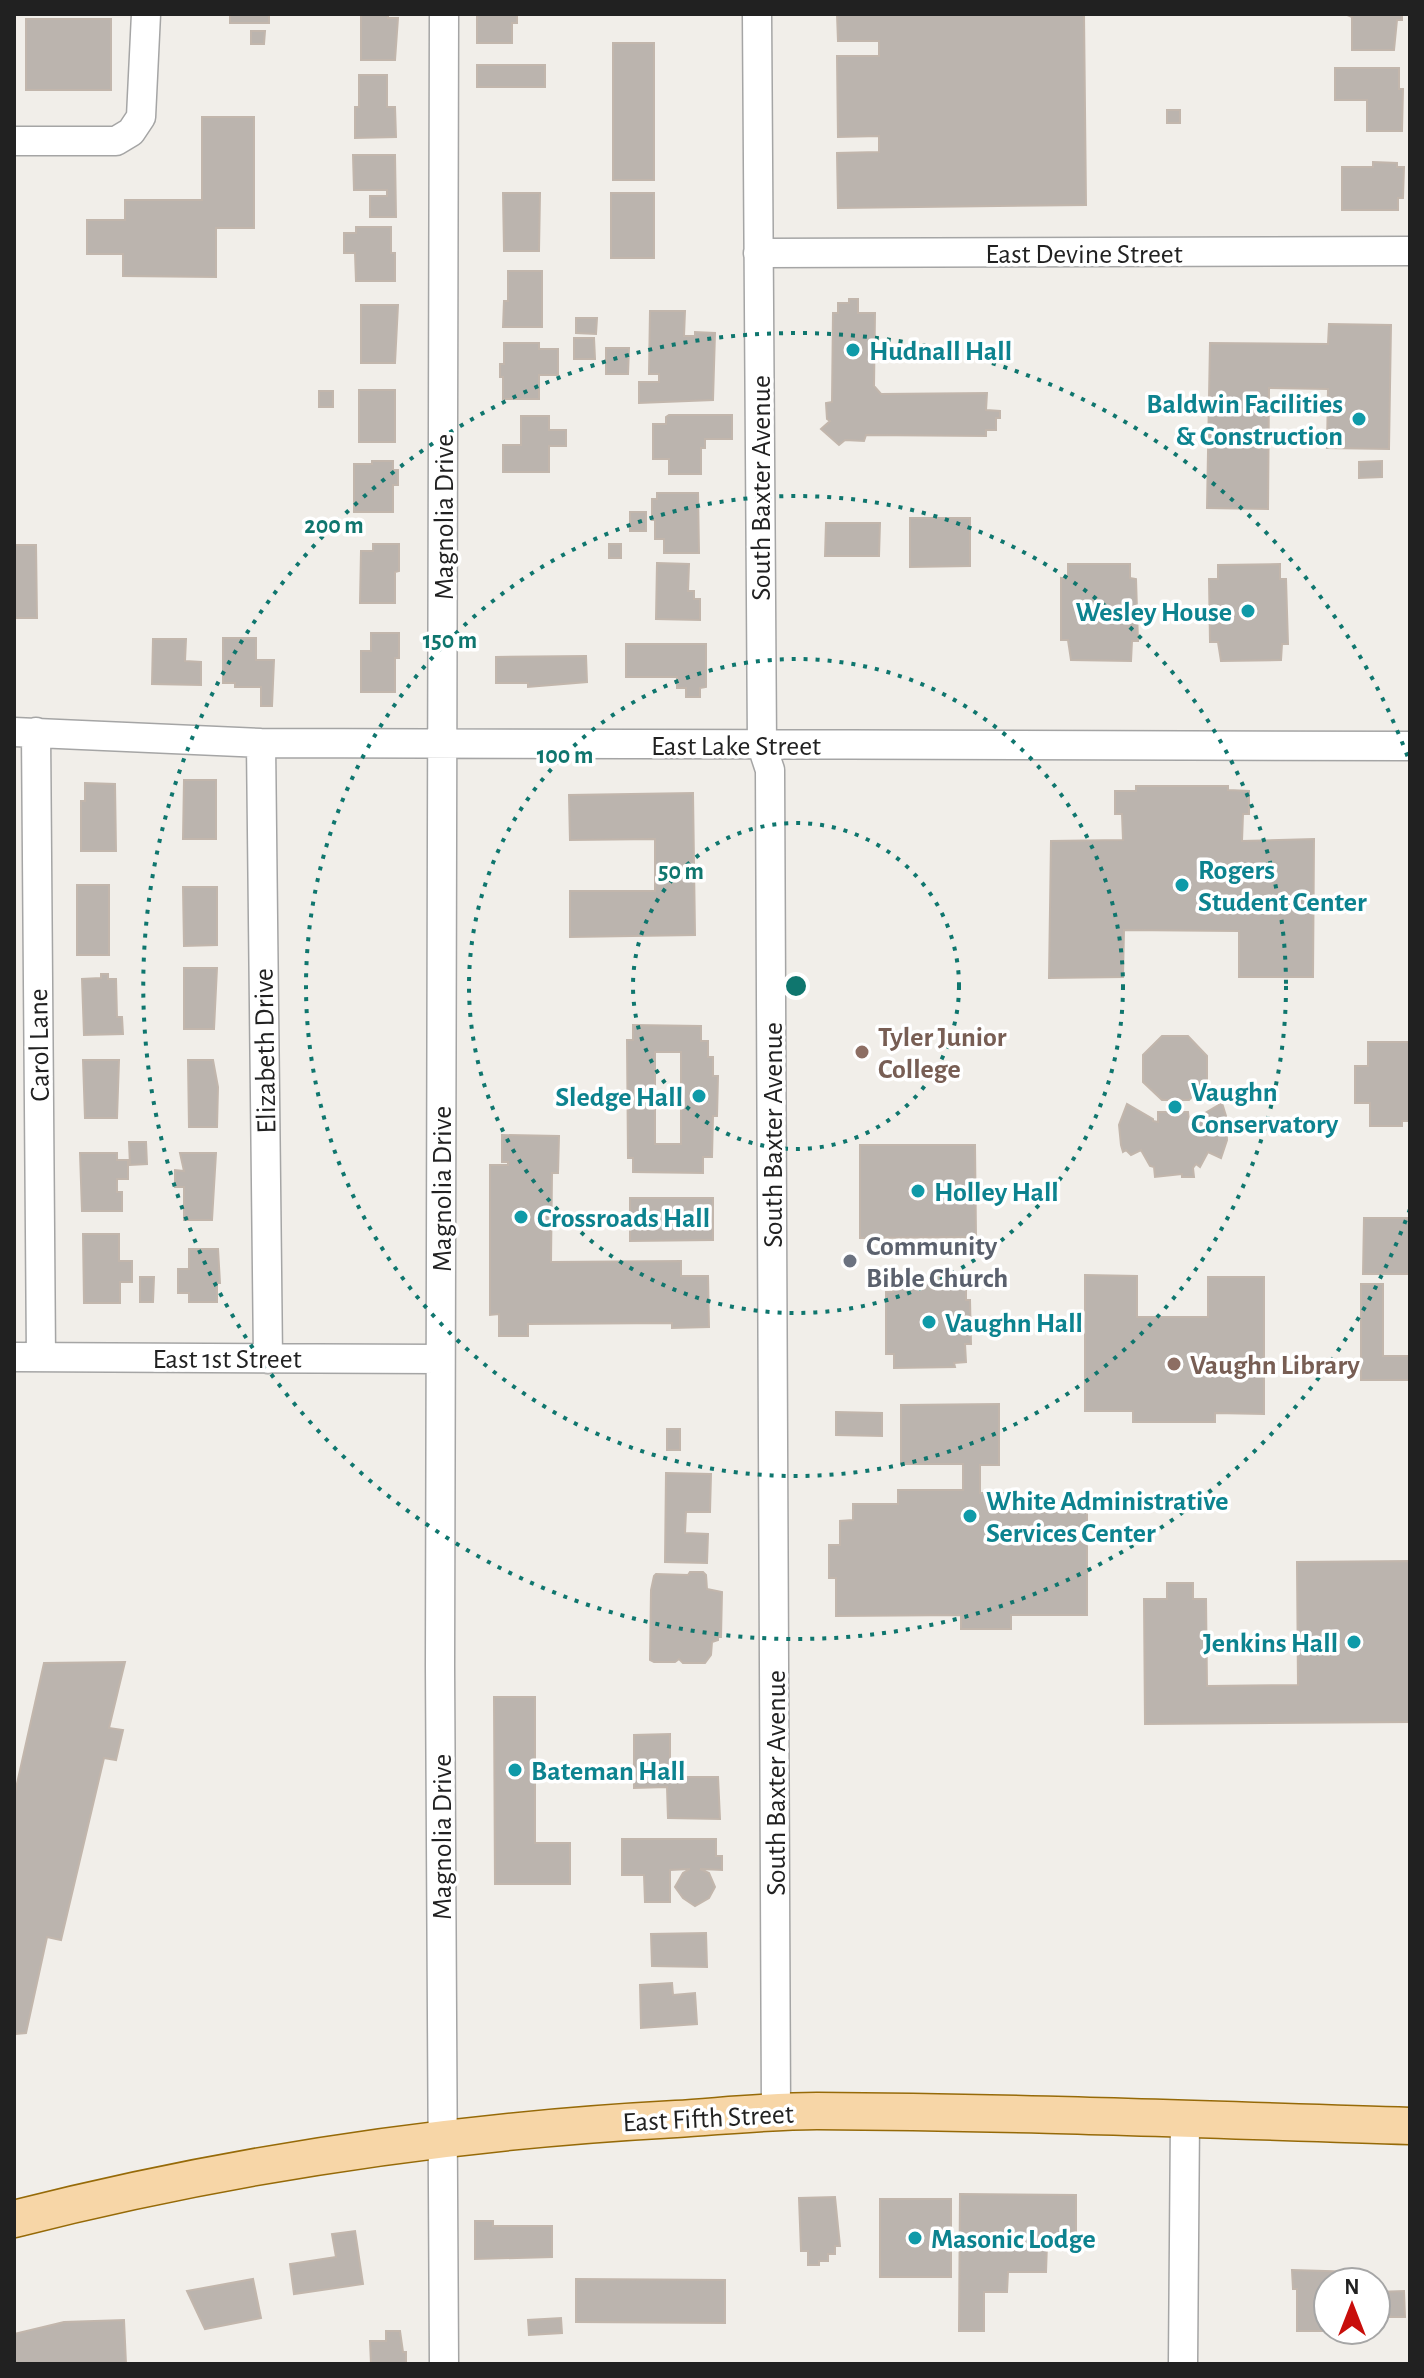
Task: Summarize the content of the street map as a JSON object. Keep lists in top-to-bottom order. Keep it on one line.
{"streets":{"main road":["East Fifth Street"],"street":["East Devine Street","South Baxter Avenue","Magnolia Drive","East Lake Street","Carol Lane","Elizabeth Drive","East 1st Street"]},"crossings":[["East Devine Street","South Baxter Avenue"],["South Baxter Avenue","East Lake Street"],["South Baxter Avenue","East Fifth Street"],["Magnolia Drive","East Lake Street"],["Magnolia Drive","East 1st Street"],["Magnolia Drive","East Fifth Street"],["East Lake Street","Carol Lane"],["East Lake Street","Elizabeth Drive"],["Carol Lane","East 1st Street"],["Elizabeth Drive","East 1st Street"]],"places":["Hudnall Hall","Baldwin Facilities & Construction","Wesley House","Rogers Student Center","Tyler Junior College","Sledge Hall","Vaughn Conservatory","Holley Hall","Crossroads Hall","Community Bible Church","Vaughn Hall","Vaughn Library","White Administrative Services Center","Jenkins Hall","Bateman Hall","Masonic Lodge"],"north":"top","rings":["200 m","150 m","100 m","50 m"]}
